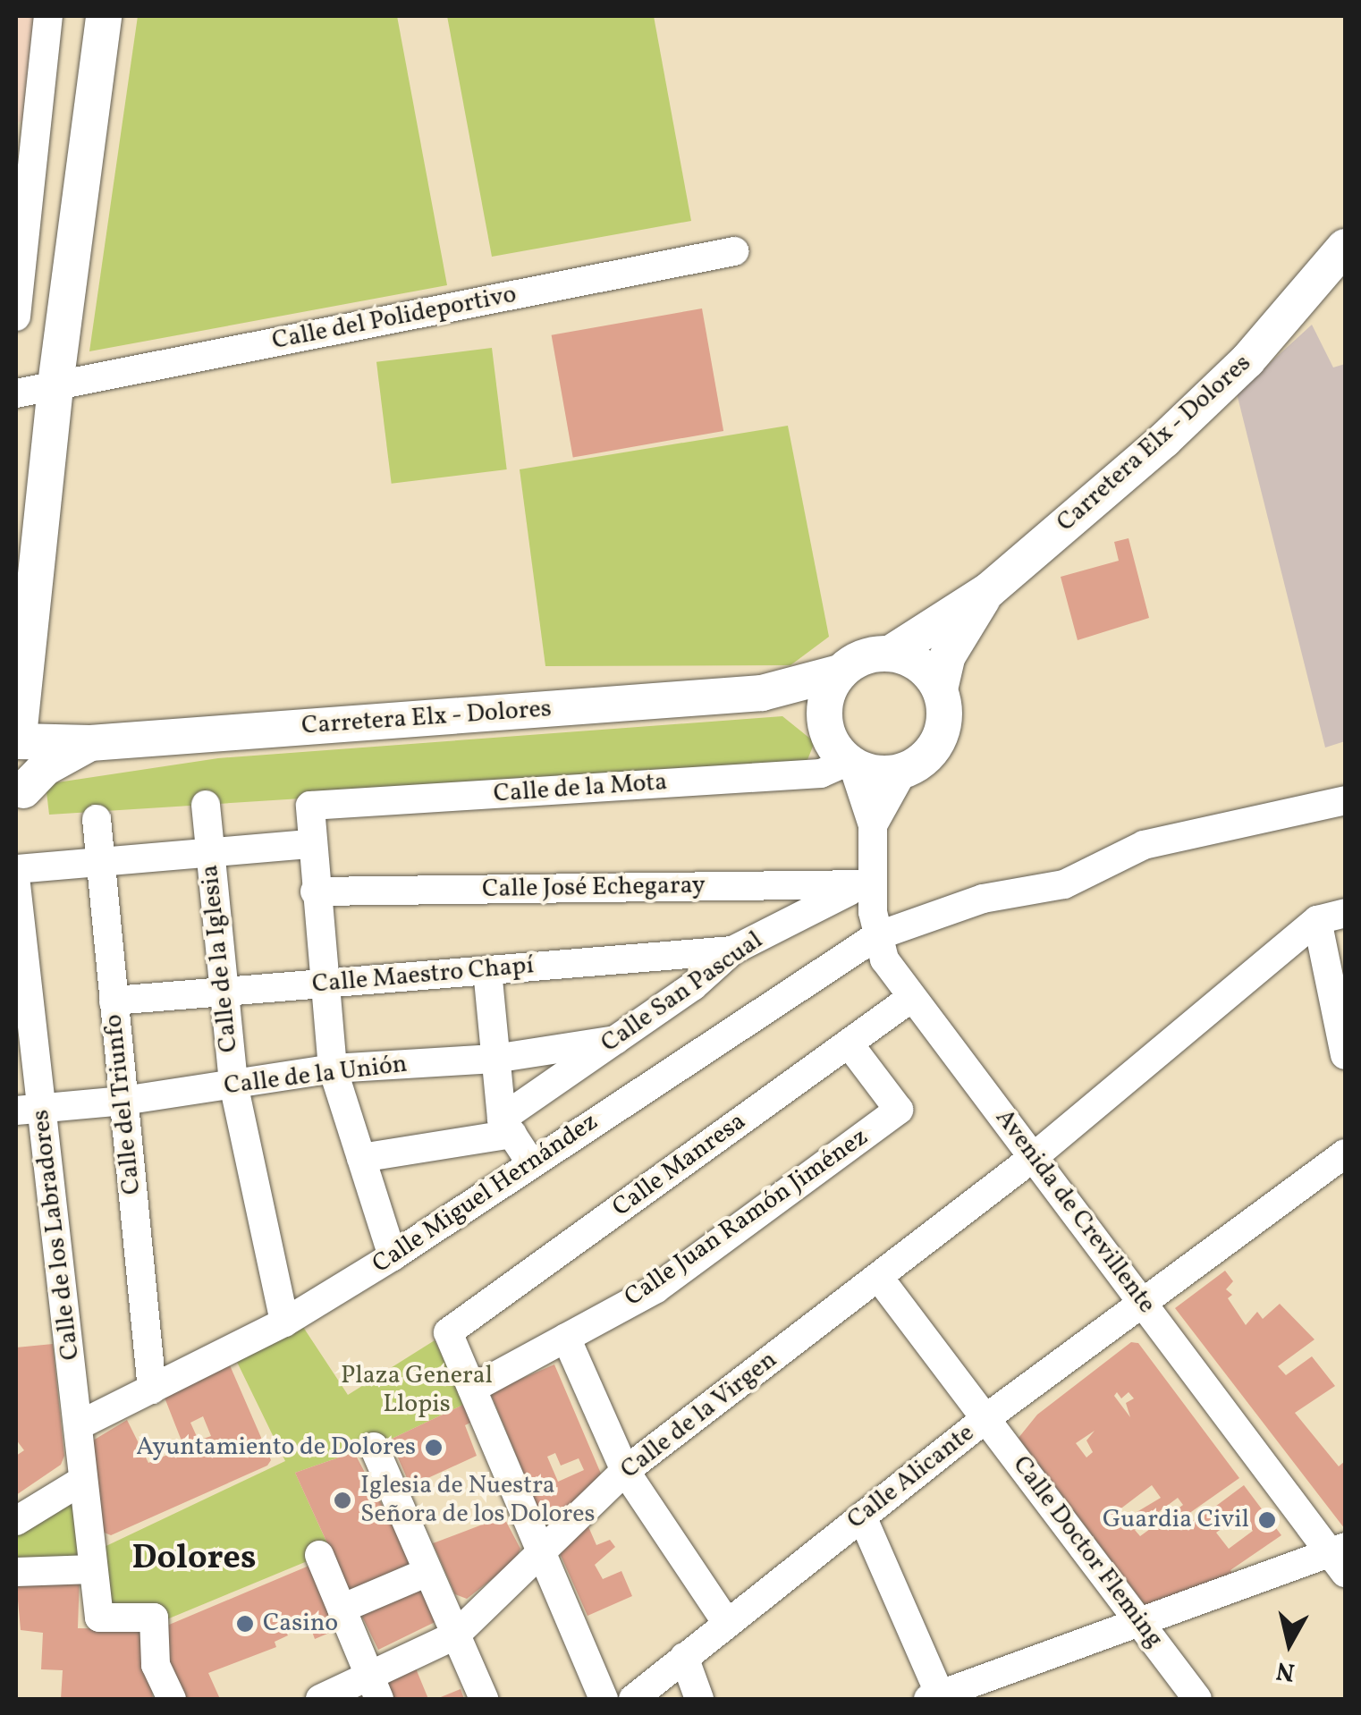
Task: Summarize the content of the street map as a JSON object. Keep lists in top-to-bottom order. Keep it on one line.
{"streets":{"main road":["Carretera Elx - Dolores"],"street":["Calle del Polideportivo","Calle de la Mota","Calle José Echegaray","Calle de la Iglesia","Calle Maestro Chapí","Calle San Pascual","Calle de la Unión","Calle del Triunfo","Calle Manresa","Calle Miguel Hernández","Avenida de Crevillente","Calle Juan Ramón Jiménez","Calle de los Labradores","Calle de la Virgen","Calle Alicante","Calle Doctor Fleming"]},"crossings":[["Carretera Elx - Dolores","Calle de la Mota"],["Carretera Elx - Dolores","Avenida de Crevillente"],["Calle de la Mota","Avenida de Crevillente"],["Calle José Echegaray","Calle San Pascual"],["Calle José Echegaray","Avenida de Crevillente"],["Calle de la Iglesia","Calle Maestro Chapí"],["Calle de la Iglesia","Calle de la Unión"],["Calle de la Iglesia","Calle Miguel Hernández"],["Calle Maestro Chapí","Calle San Pascual"],["Calle Maestro Chapí","Calle del Triunfo"],["Calle San Pascual","Calle de la Unión"],["Calle San Pascual","Avenida de Crevillente"],["Calle de la Unión","Calle del Triunfo"],["Calle de la Unión","Calle de los Labradores"],["Calle del Triunfo","Calle Miguel Hernández"],["Calle Manresa","Avenida de Crevillente"],["Calle Manresa","Calle Juan Ramón Jiménez"],["Calle Miguel Hernández","Avenida de Crevillente"],["Calle Miguel Hernández","Calle de los Labradores"],["Avenida de Crevillente","Calle de la Virgen"],["Avenida de Crevillente","Calle Alicante"],["Calle de la Virgen","Calle Doctor Fleming"],["Calle Alicante","Calle Doctor Fleming"]],"districts":["Dolores"],"parks":["Plaza General Llopis"],"places":["Ayuntamiento de Dolores","Iglesia de Nuestra Señora de los Dolores","Guardia Civil","Casino"],"north":"bottom"}
